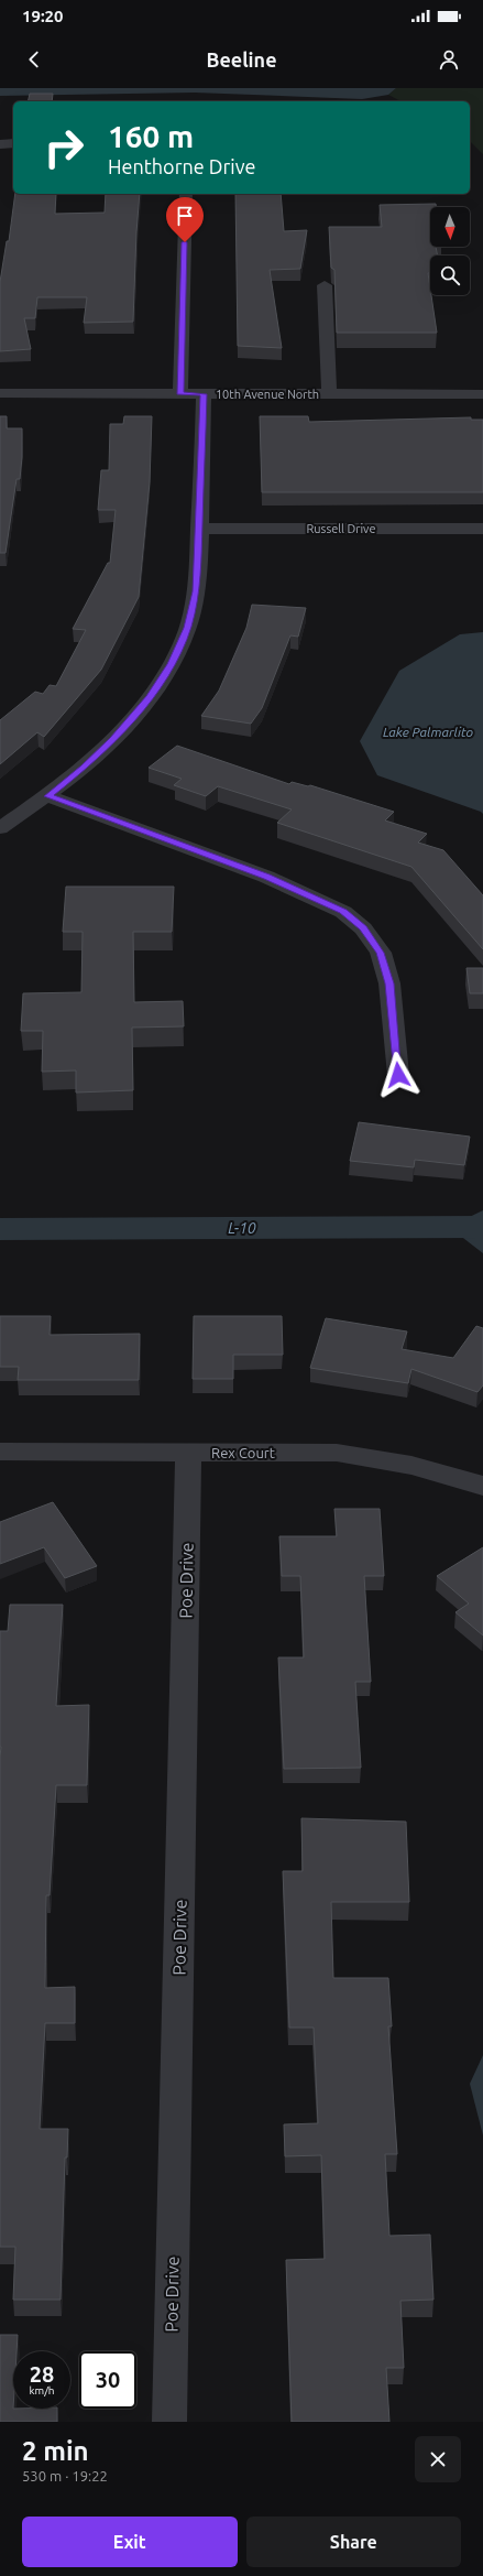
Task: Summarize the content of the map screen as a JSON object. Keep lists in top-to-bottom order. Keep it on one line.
{"streets":{"street":["10th Avenue North","Russell Drive","Rex Court","Poe Drive"]},"crossings":[["Rex Court","Poe Drive"]],"water":["Lake Palmarlito","L-10"],"north":"bottom","page":{"status":"19:20","header":"Beeline","turn":["160 m","Henthorne Drive"],"speed":"28 km/h","limit":"30","heading":["2 min","530 m · 19:22"],"buttons":["Exit","Share"]}}
